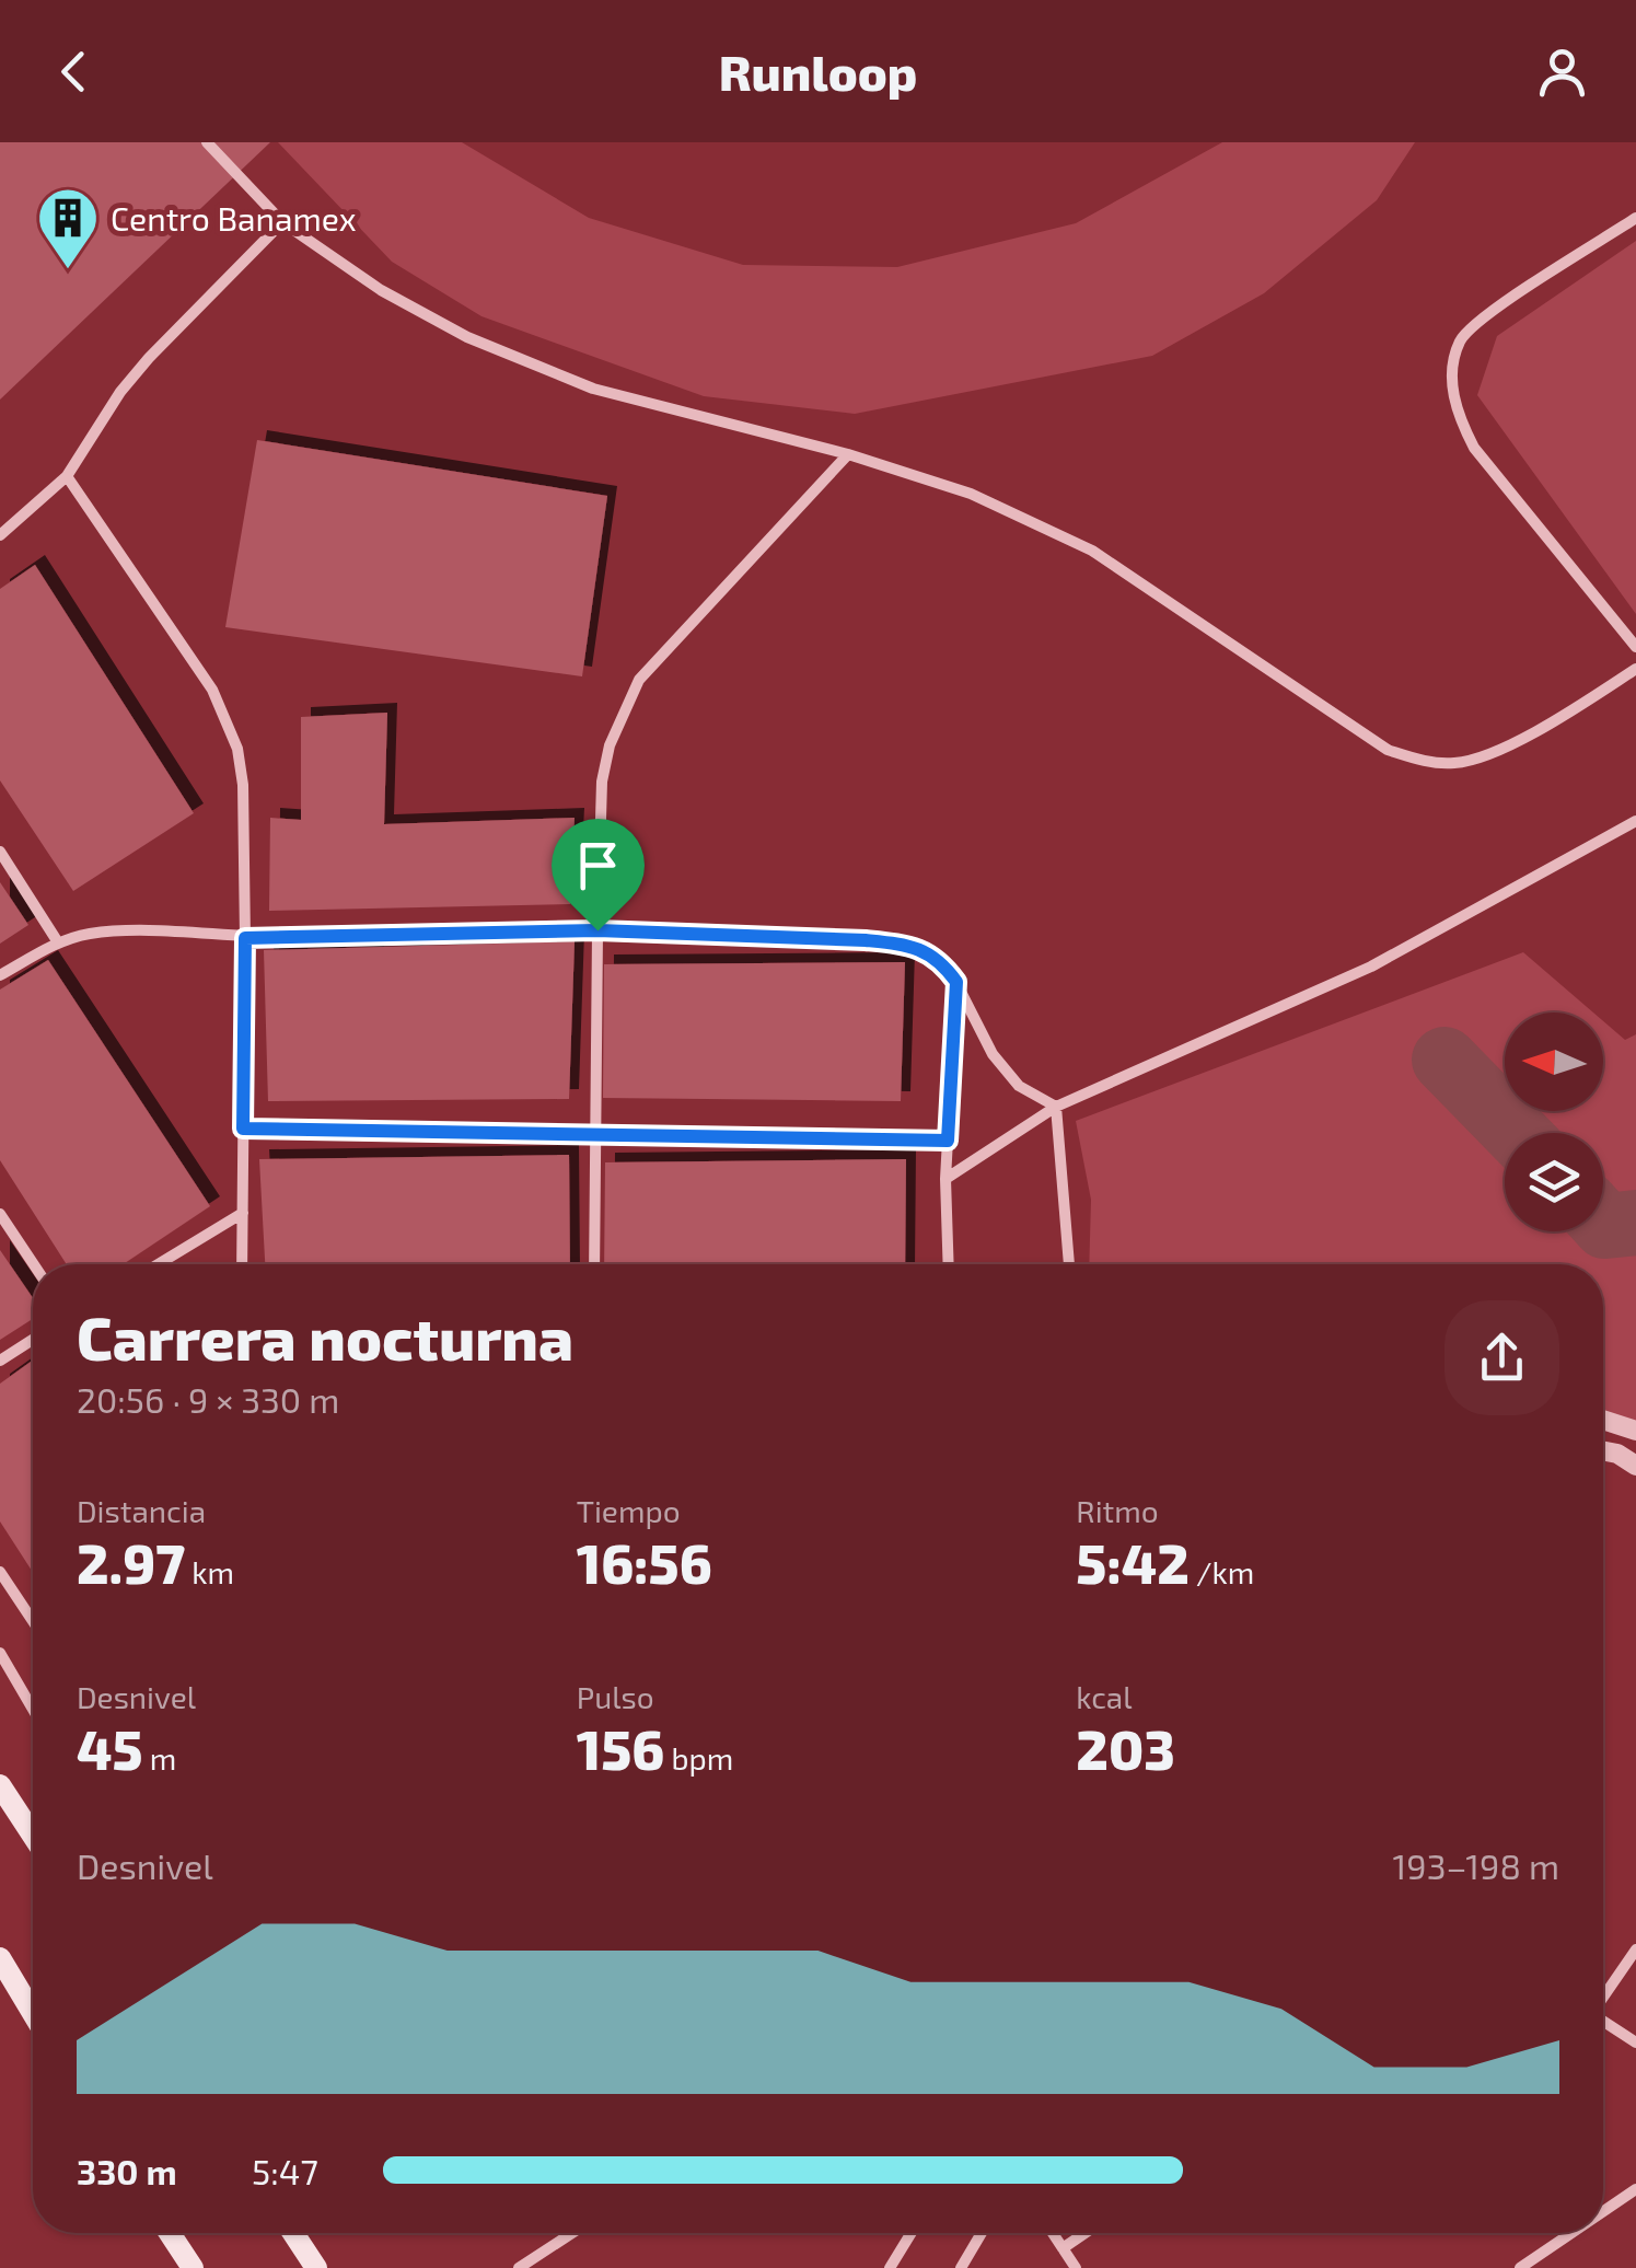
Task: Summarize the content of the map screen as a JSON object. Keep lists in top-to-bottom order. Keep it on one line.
{"places":{"building":["Centro Banamex"]},"north":"left","page":{"header":"Runloop","heading":["Carrera nocturna","20:56 · 9 × 330 m"],"stats":[["Distancia","2.97 km"],["Tiempo","16:56"],["Ritmo","5:42 /km"],["Desnivel","45 m"],["Pulso","156 bpm"],["kcal","203"]],"chart":["Desnivel","193–198 m"],"list":[{"name":"330 m","note":"5:47"}]}}
